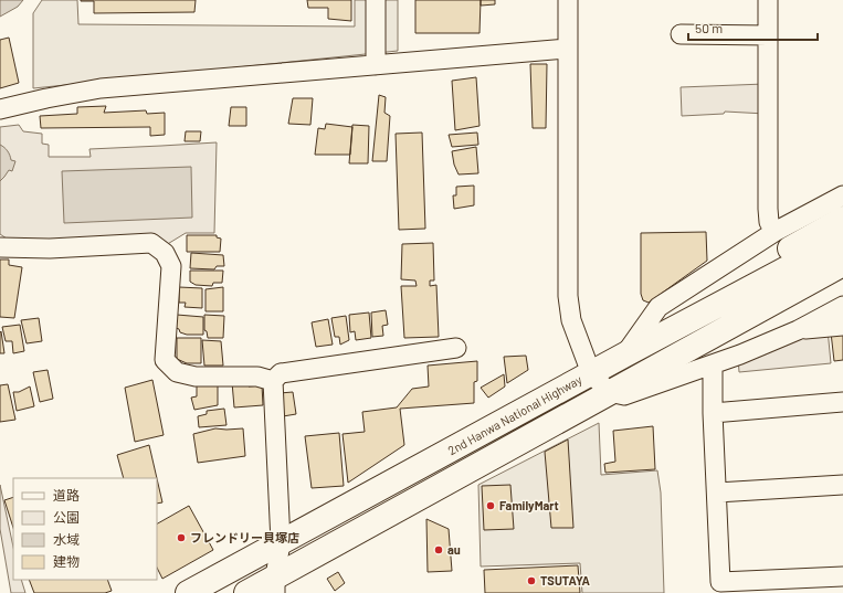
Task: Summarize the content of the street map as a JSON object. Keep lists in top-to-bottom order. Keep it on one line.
{"streets":{"highway":["2nd Hanwa National Highway"]},"places":["FamilyMart","フレンドリー貝塚店","au","TSUTAYA"],"legend":["道路","公園","水域","建物"],"scale_bar":"50 m"}
